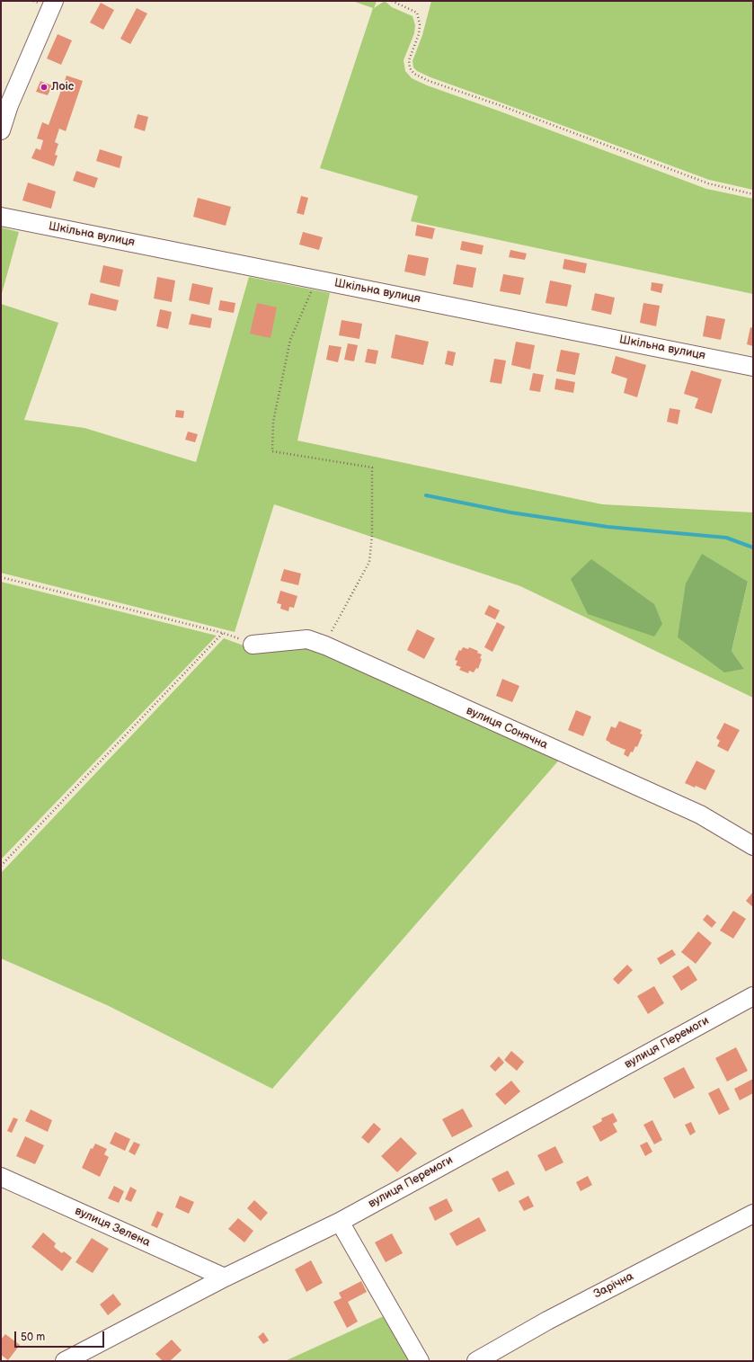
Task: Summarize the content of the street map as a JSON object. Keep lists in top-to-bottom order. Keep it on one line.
{"streets":{"street":["Шкільна вулиця","вулиця Сонячна","вулиця Перемоги","вулиця Зелена","Зарічна"]},"crossings":[["вулиця Перемоги","вулиця Зелена"]],"places":["Лоіс"],"scale_bar":"50 m"}
